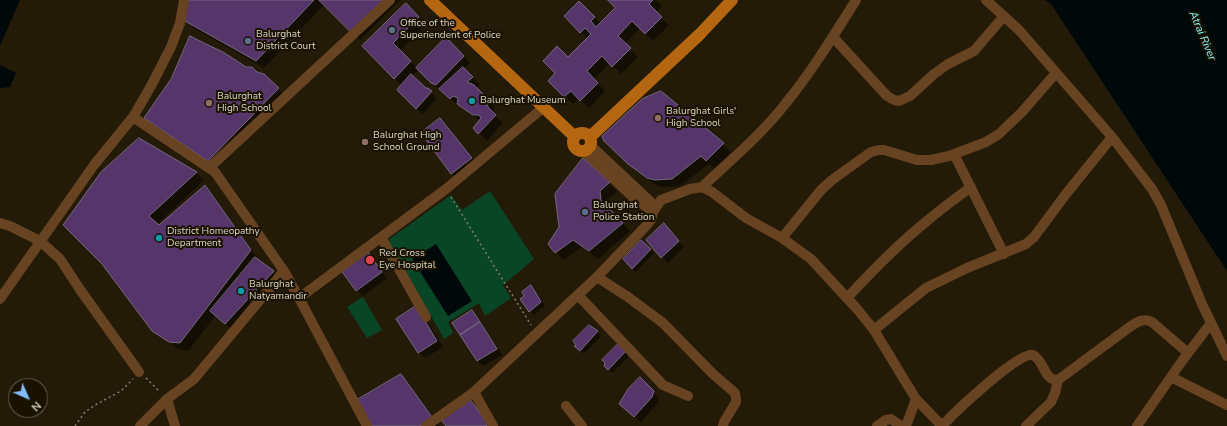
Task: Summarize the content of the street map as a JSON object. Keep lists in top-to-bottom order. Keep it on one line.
{"water":["Atrai River"],"places":["Office of the Superiendent of Police","Balurghat District Court","Balurghat Museum","Balurghat High School","Balurghat Girls' High School","Balurghat High School Ground","Balurghat Police Station","District Homeopathy Department","Red Cross Eye Hospital","Balurghat Natyamandir"],"north":"bottom right"}
